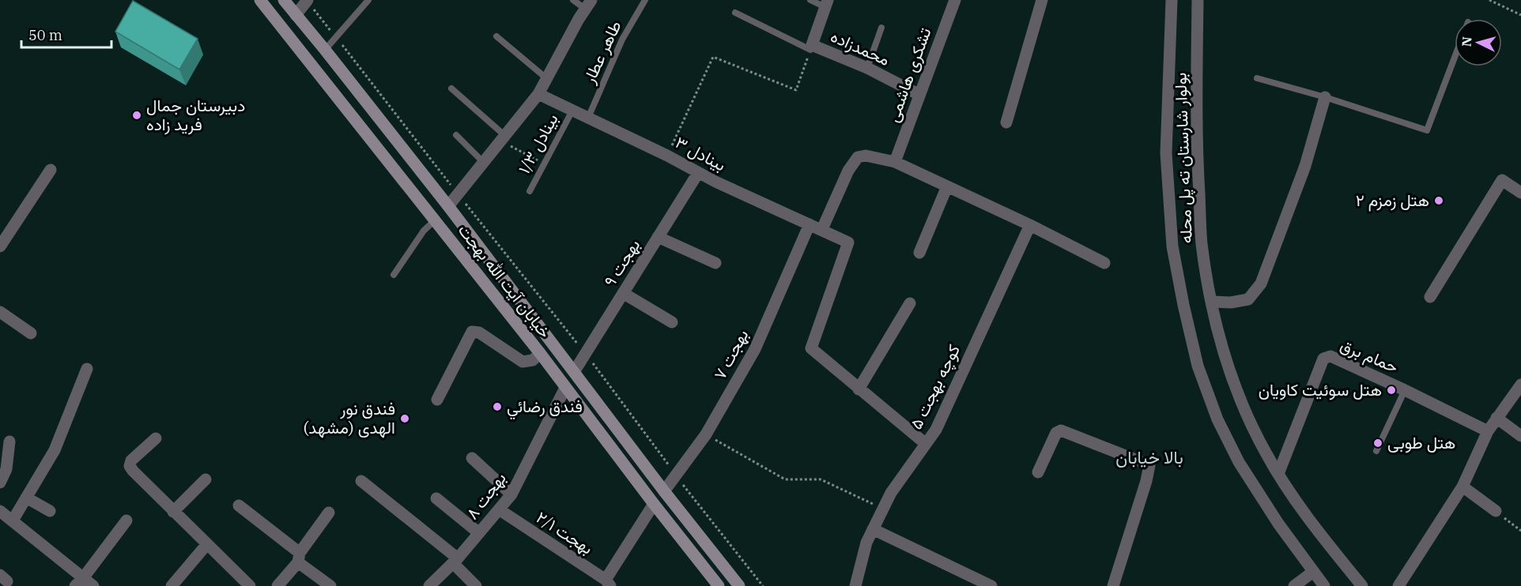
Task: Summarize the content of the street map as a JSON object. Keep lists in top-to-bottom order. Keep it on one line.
{"streets":{"main road":["خیابان آیت الله بهجت"],"street":["محمدزاده","تشکری هاشمی","بینادل ۳","بولوار شارستان ته پل محله","بهجت ۹","بهجت ۷","حمام برق","کوچه بهجت ۵","بهجت ۸","بهجت ۲/۱"],"lane":["طاهر عطار","بینادل ۱/۳"]},"crossings":[["محمدزاده","تشکری هاشمی"],["طاهر عطار","بینادل ۳"],["بینادل ۱/۳","بینادل ۳"],["بینادل ۳","بهجت ۹"],["بینادل ۳","بهجت ۷"],["بولوار شارستان ته پل محله","حمام برق"],["بهجت ۹","خیابان آیت الله بهجت"],["خیابان آیت الله بهجت","بهجت ۷"],["خیابان آیت الله بهجت","بهجت ۸"],["بهجت ۸","بهجت ۲/۱"]],"districts":["بالا خیابان"],"places":["دبیرستان جمال فرید زاده","هتل زمزم ۲","هتل سوئیت کاویان","فندق رضائي","فندق نور الهدى (مشهد)","هتل طوبی"],"scale_bar":"50 m","north":"left"}
